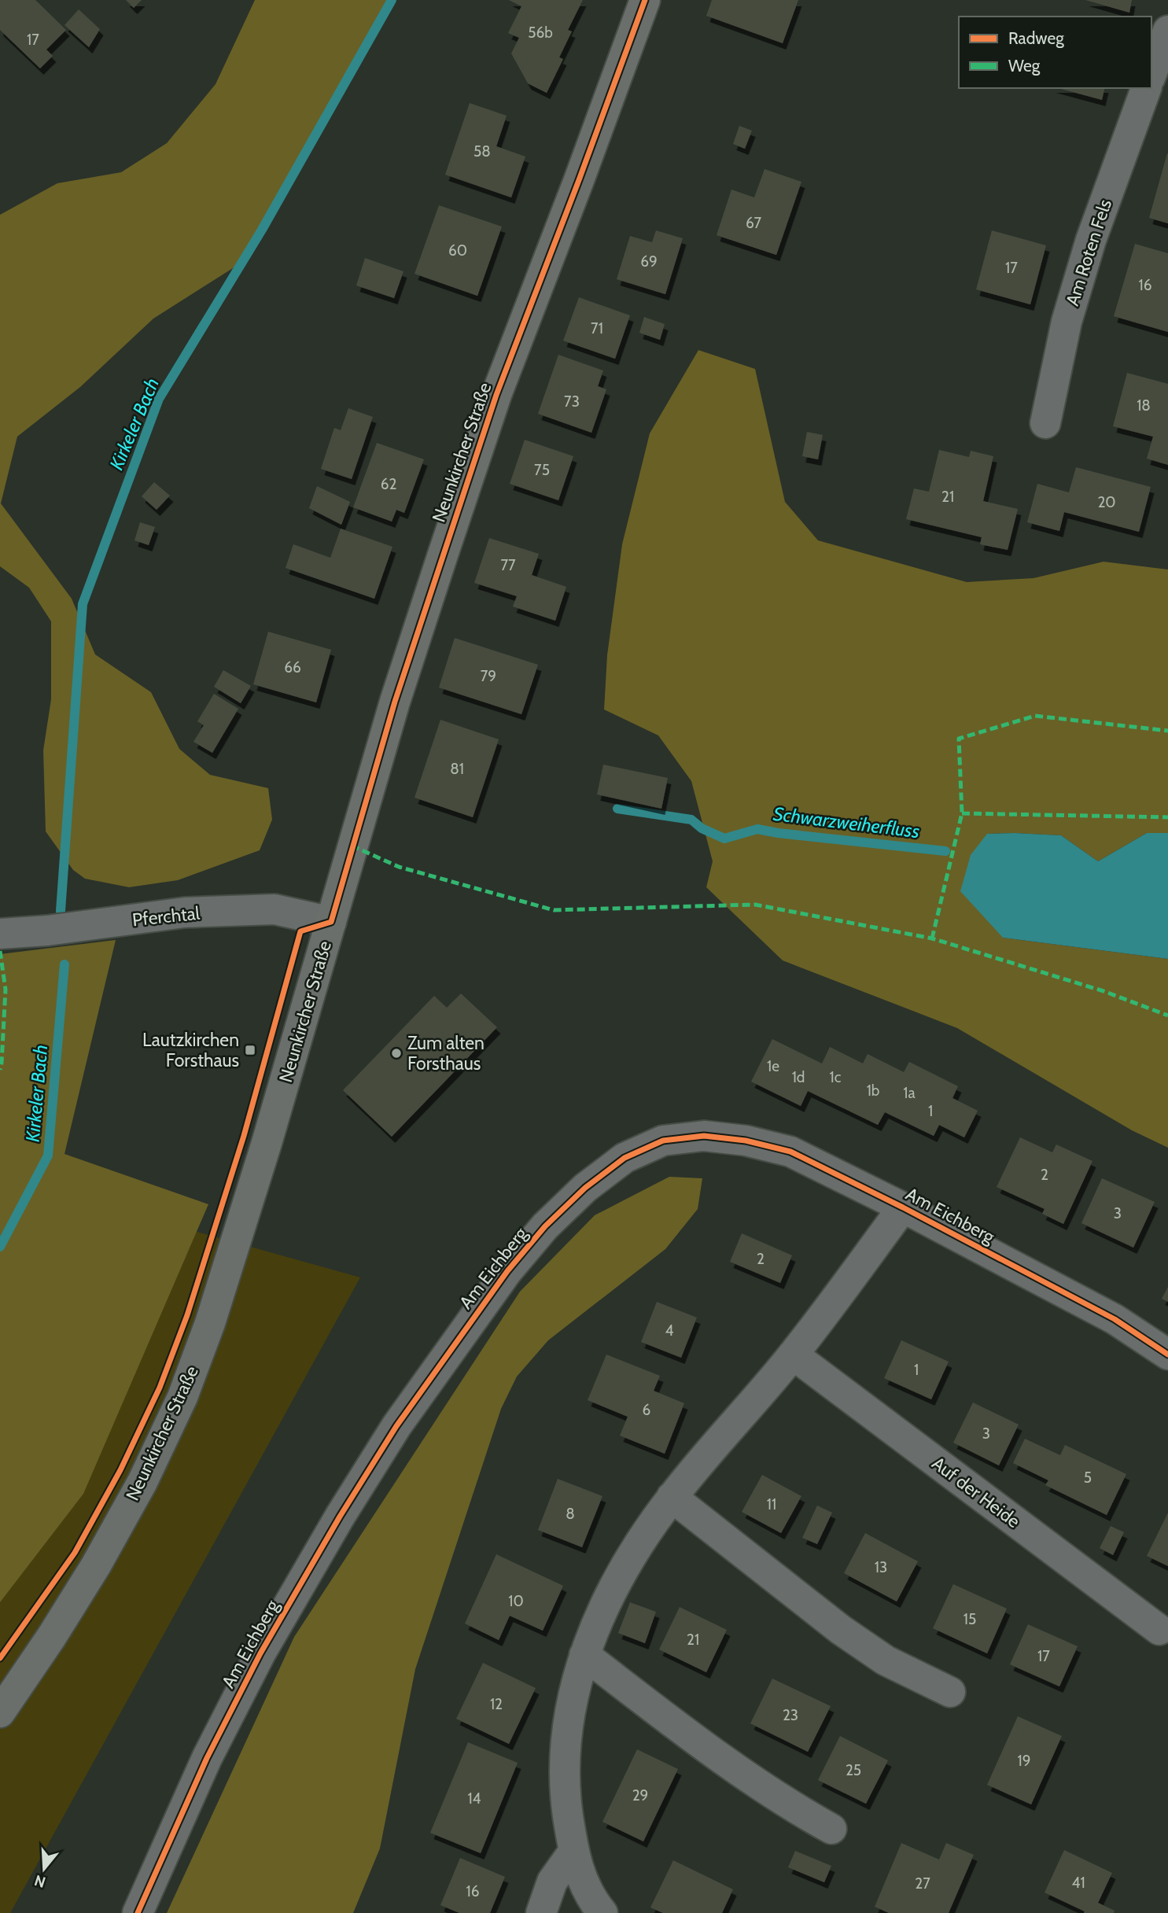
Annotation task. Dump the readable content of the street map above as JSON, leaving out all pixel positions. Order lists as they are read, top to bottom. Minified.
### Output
{"streets":{"main road":["Neunkircher Straße"],"street":["Am Roten Fels","Pferchtal","Am Eichberg","Auf der Heide"]},"crossings":[["Neunkircher Straße","Pferchtal"]],"water":["Kirkeler Bach","Schwarzweiherfluss"],"places":{"transit":["Lautzkirchen Forsthaus"],"other":["Zum alten Forsthaus"]},"house_numbers":["56b","17","58","67","60","69","17","16","71","73","18","75","62","21","20","77","66","79","81","1e","1d","1c","1b","1a","1","2","3","2","4","1","6","3","5","11","8","13","10","15","21","17","12","23","19","25","29","14","41","27","16"],"legend":["Radweg","Weg"],"north":"bottom"}
